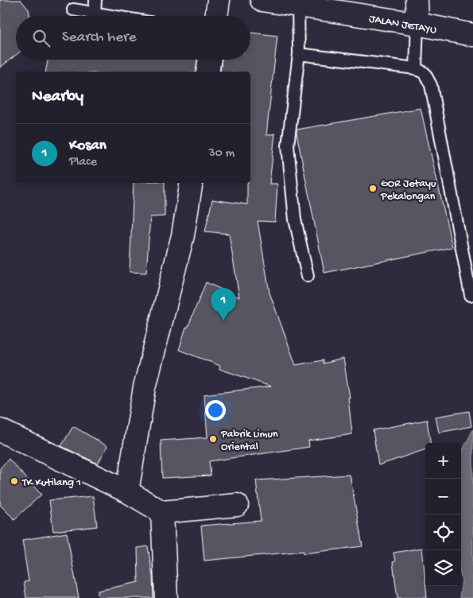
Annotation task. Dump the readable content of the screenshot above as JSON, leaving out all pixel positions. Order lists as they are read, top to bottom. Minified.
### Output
{"streets":{"street":["JALAN JETAYU"]},"places":["GOR Jetayu Pekalongan","Pabrik Limun Oriental","TK Kutilang 1"],"page":{"search":"Search here","heading":"Nearby","list":[{"mark":"1","name":"Kosan","note":"Place","value":"30 m"}],"pins":"1","map_buttons":["+","−"]}}
